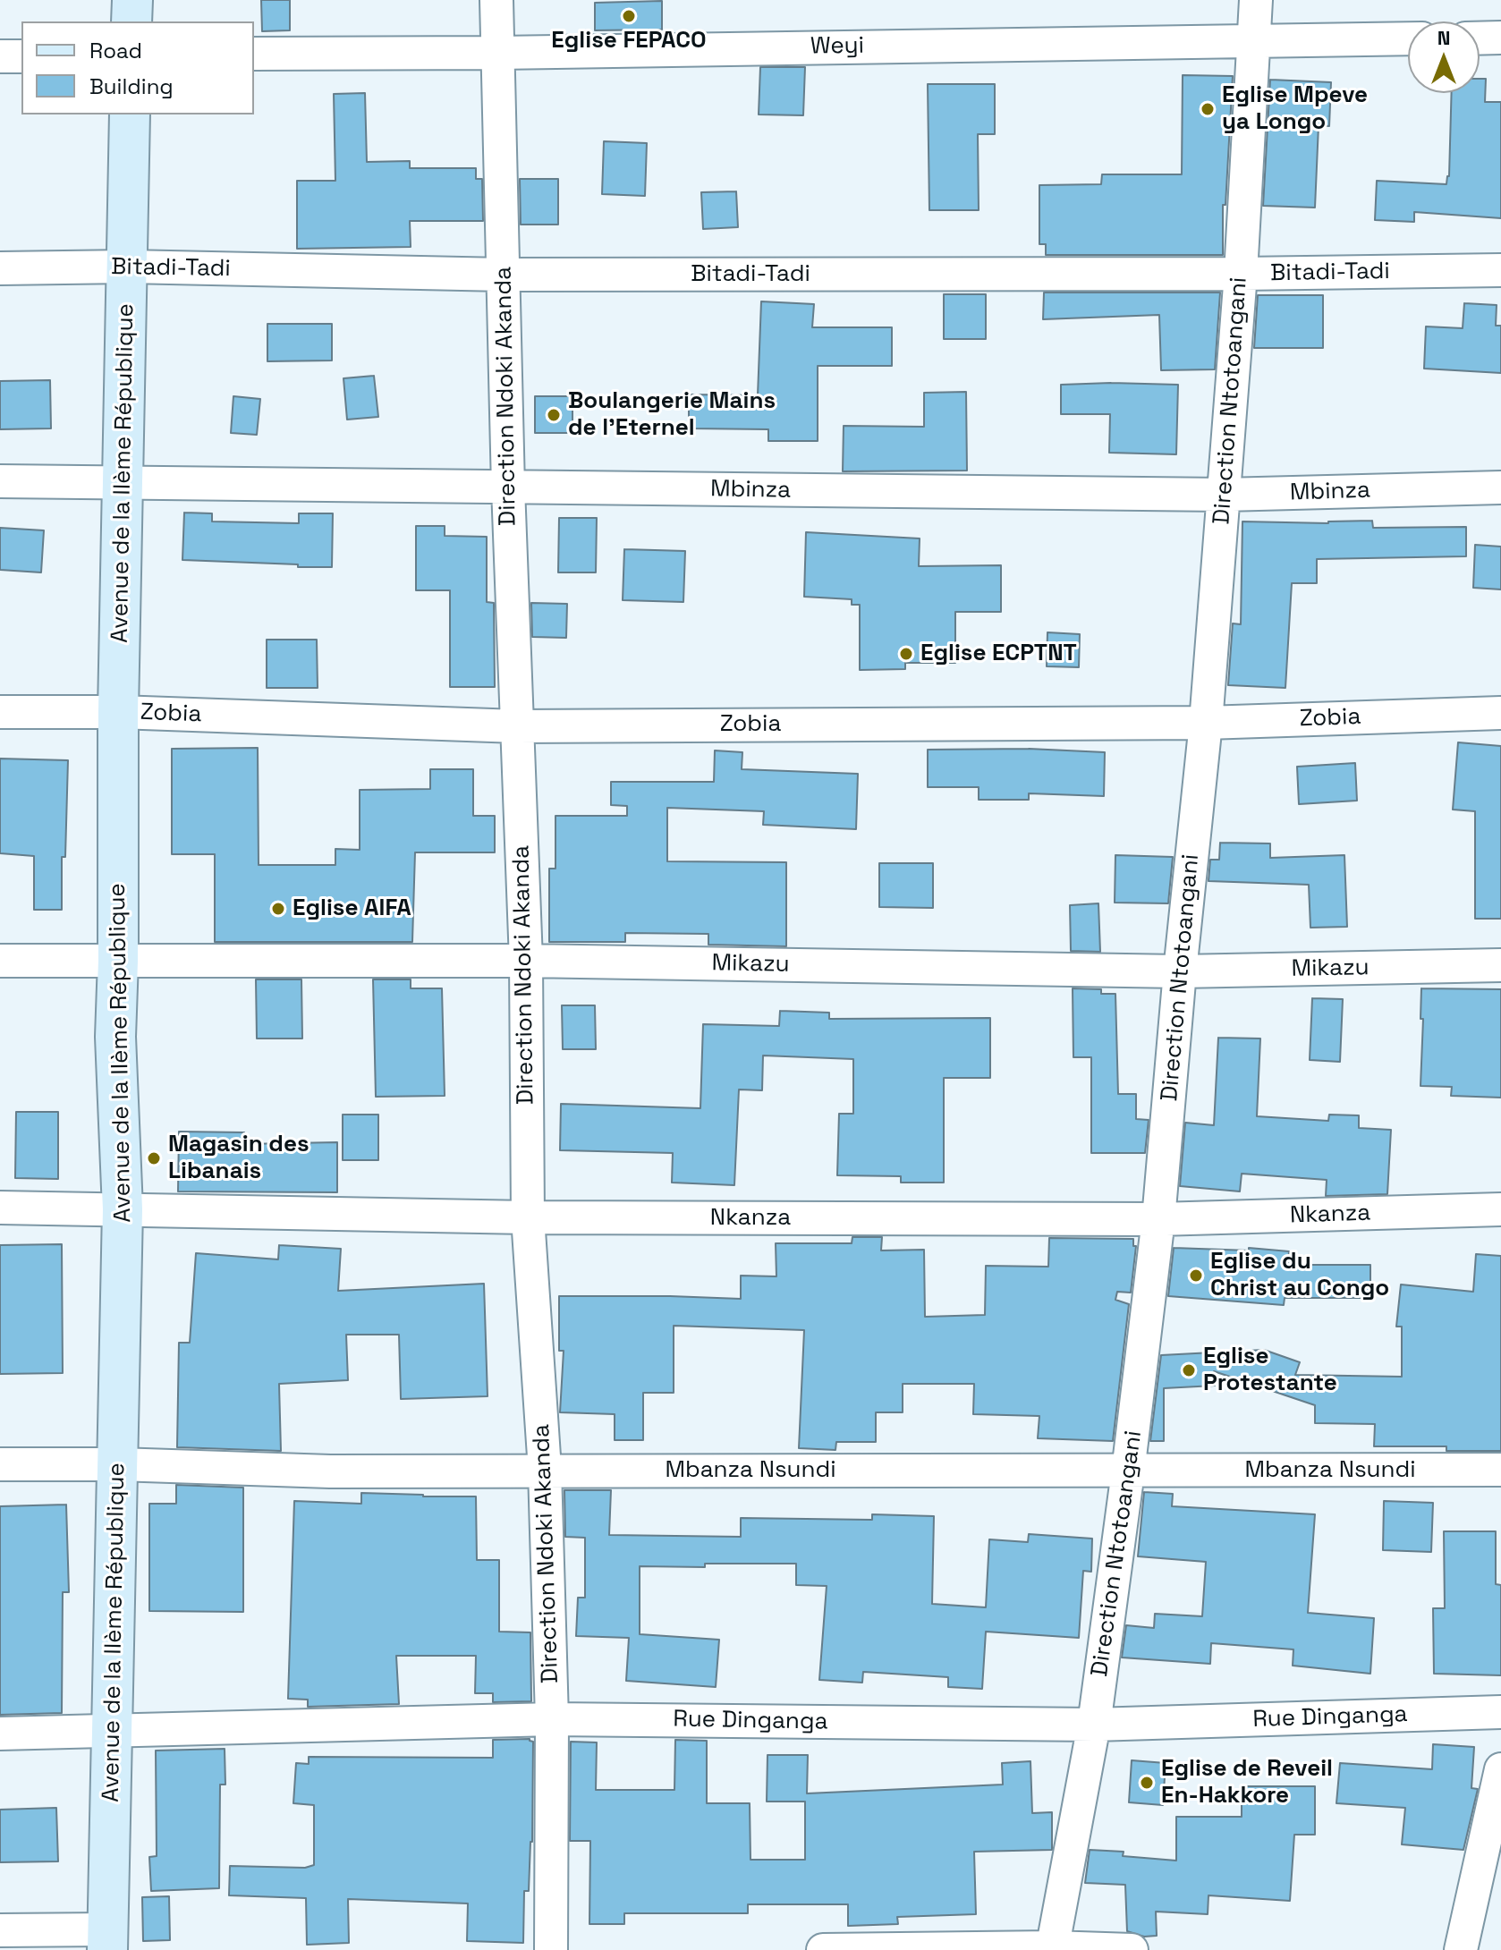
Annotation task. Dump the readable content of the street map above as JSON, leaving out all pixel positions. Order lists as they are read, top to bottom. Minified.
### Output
{"streets":{"street":["Weyi","Bitadi-Tadi","Direction Ndoki Akanda","Direction Ntotoangani","Avenue de la IIème République","Mbinza","Zobia","Mikazu","Nkanza","Mbanza Nsundi","Rue Dinganga"]},"crossings":[["Weyi","Direction Ndoki Akanda"],["Weyi","Direction Ntotoangani"],["Bitadi-Tadi","Direction Ndoki Akanda"],["Bitadi-Tadi","Direction Ntotoangani"],["Bitadi-Tadi","Avenue de la IIème République"],["Direction Ndoki Akanda","Mbinza"],["Direction Ndoki Akanda","Zobia"],["Direction Ndoki Akanda","Mikazu"],["Direction Ndoki Akanda","Nkanza"],["Direction Ndoki Akanda","Mbanza Nsundi"],["Direction Ndoki Akanda","Rue Dinganga"],["Direction Ntotoangani","Mbinza"],["Direction Ntotoangani","Zobia"],["Direction Ntotoangani","Mikazu"],["Direction Ntotoangani","Nkanza"],["Direction Ntotoangani","Mbanza Nsundi"],["Direction Ntotoangani","Rue Dinganga"],["Avenue de la IIème République","Mbinza"],["Avenue de la IIème République","Zobia"],["Avenue de la IIème République","Mikazu"],["Avenue de la IIème République","Nkanza"],["Avenue de la IIème République","Mbanza Nsundi"],["Avenue de la IIème République","Rue Dinganga"]],"places":["Eglise FEPACO","Eglise Mpeve ya Longo","Boulangerie Mains de l'Eternel","Eglise ECPTNT","Eglise AIFA","Magasin des Libanais","Eglise du Christ au Congo","Eglise Protestante","Eglise de Reveil En-Hakkore"],"legend":["Road","Building"],"north":"top"}
